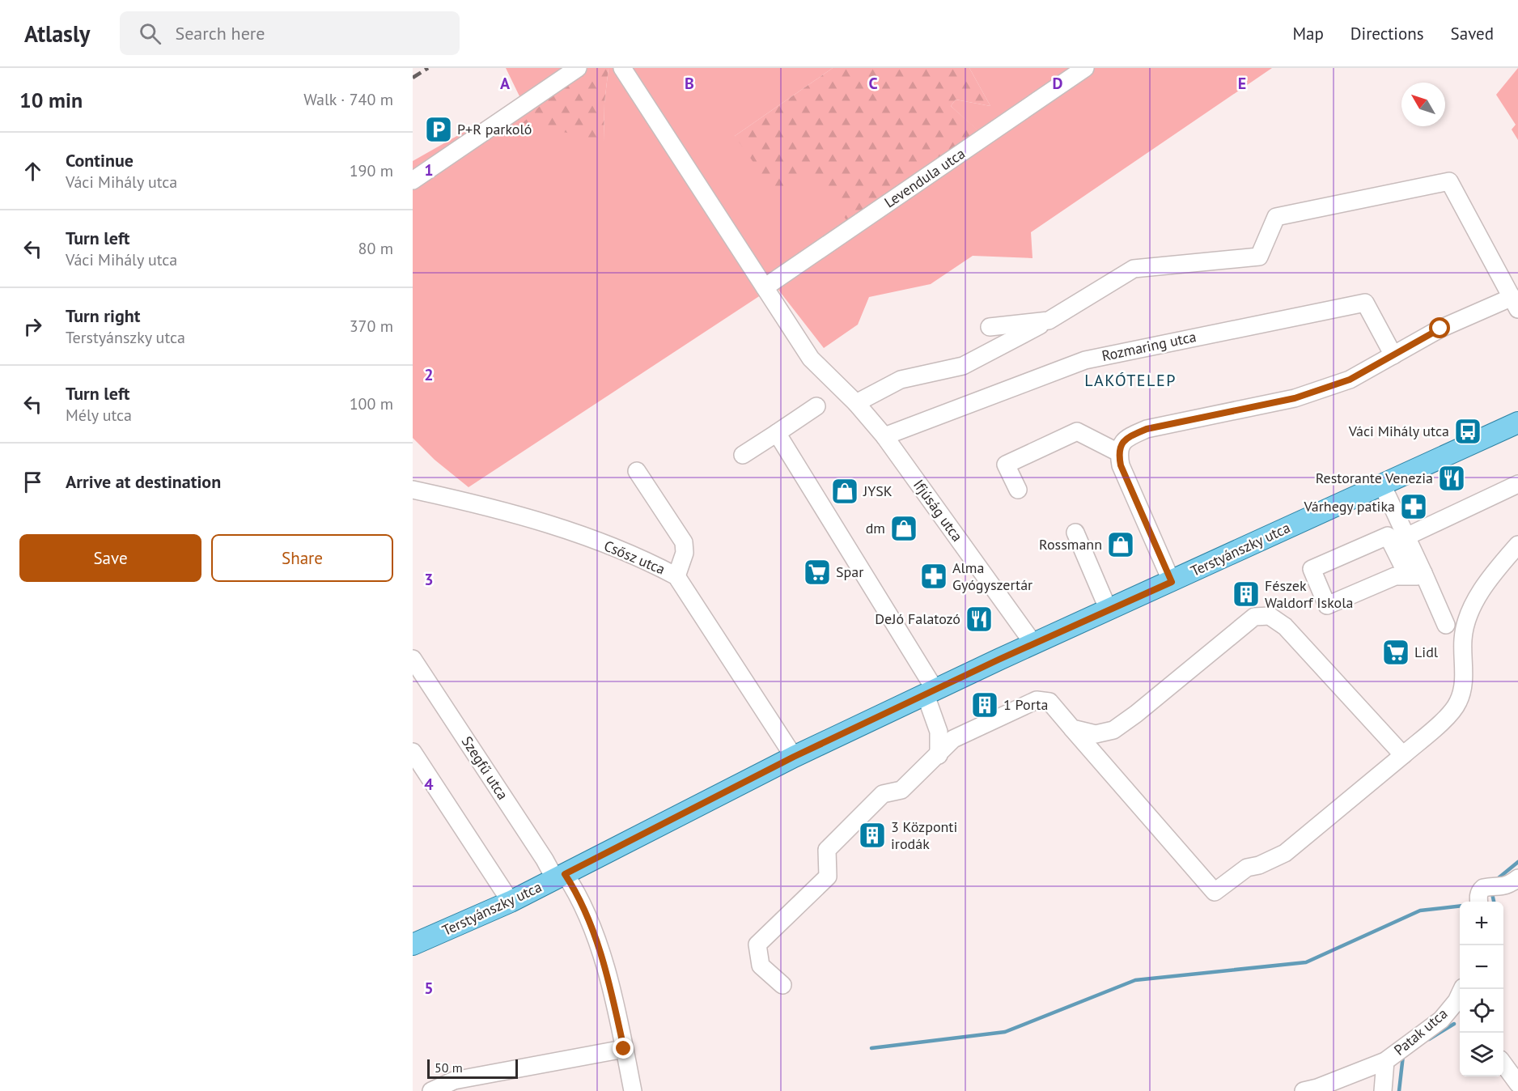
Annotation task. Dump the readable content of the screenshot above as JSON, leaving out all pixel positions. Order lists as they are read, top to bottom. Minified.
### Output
{"streets":{"main road":["Terstyánszky utca"],"street":["Levendula utca","Rozmaring utca","Ifjúság utca","Csősz utca","Szegfű utca","Patak utca"]},"crossings":[["Levendula utca","Ifjúság utca"],["Rozmaring utca","Ifjúság utca"],["Ifjúság utca","Terstyánszky utca"],["Terstyánszky utca","Csősz utca"],["Terstyánszky utca","Szegfű utca"]],"districts":["LAKÓTELEP"],"places":{"parking":["P+R parkoló"],"bus stop":["Váci Mihály utca"],"restaurant":["Restorante Venezia","DeJó Falatozó"],"shop":["JYSK","dm","Rossmann"],"pharmacy":["Várhegy patika","Alma Gyógyszertár"],"supermarket":["Spar","Lidl"],"building":["Fészek Waldorf Iskola","1 Porta","3 Központi irodák"]},"scale_bar":"50 m","north":"top left","page":{"header":"Atlasly","search":"Search here","nav":["Map","Directions","Saved"],"heading":["10 min","Walk · 740 m"],"list":[["Continue","Váci Mihály utca","190 m"],["Turn left","Váci Mihály utca","80 m"],["Turn right","Terstyánszky utca","370 m"],["Turn left","Mély utca","100 m"],"Arrive at destination"],"buttons":["Save","Share"],"map_buttons":["+","−"],"scale":"50 m"},"grid":{"columns":["A","B","C","D","E"],"rows":["1","2","3","4","5"]}}
